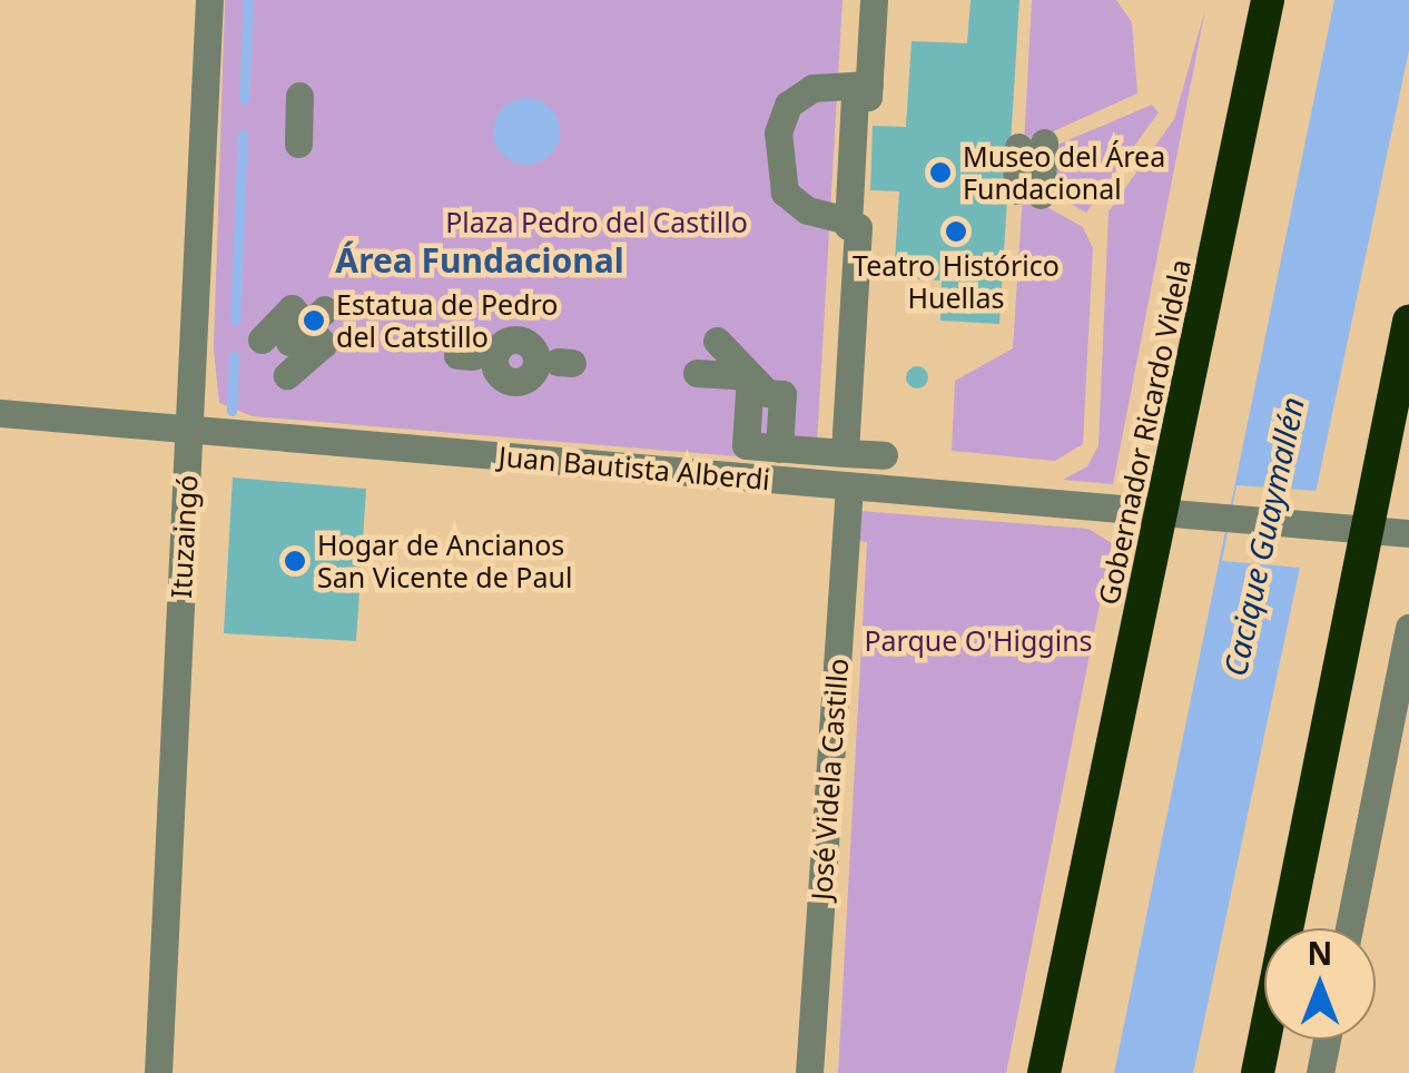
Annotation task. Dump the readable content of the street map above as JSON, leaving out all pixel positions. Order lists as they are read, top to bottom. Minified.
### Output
{"streets":{"highway":["Gobernador Ricardo Videla"],"street":["Juan Bautista Alberdi","Ituzaingó","José Videla Castillo"]},"crossings":[["Gobernador Ricardo Videla","Juan Bautista Alberdi"],["Juan Bautista Alberdi","Ituzaingó"],["Juan Bautista Alberdi","José Videla Castillo"]],"districts":["Área Fundacional"],"water":["Cacique Guaymallén"],"parks":["Plaza Pedro del Castillo","Parque O'Higgins"],"places":["Museo del Área Fundacional","Teatro Histórico Huellas","Estatua de Pedro del Catstillo","Hogar de Ancianos San Vicente de Paul"],"north":"top"}
